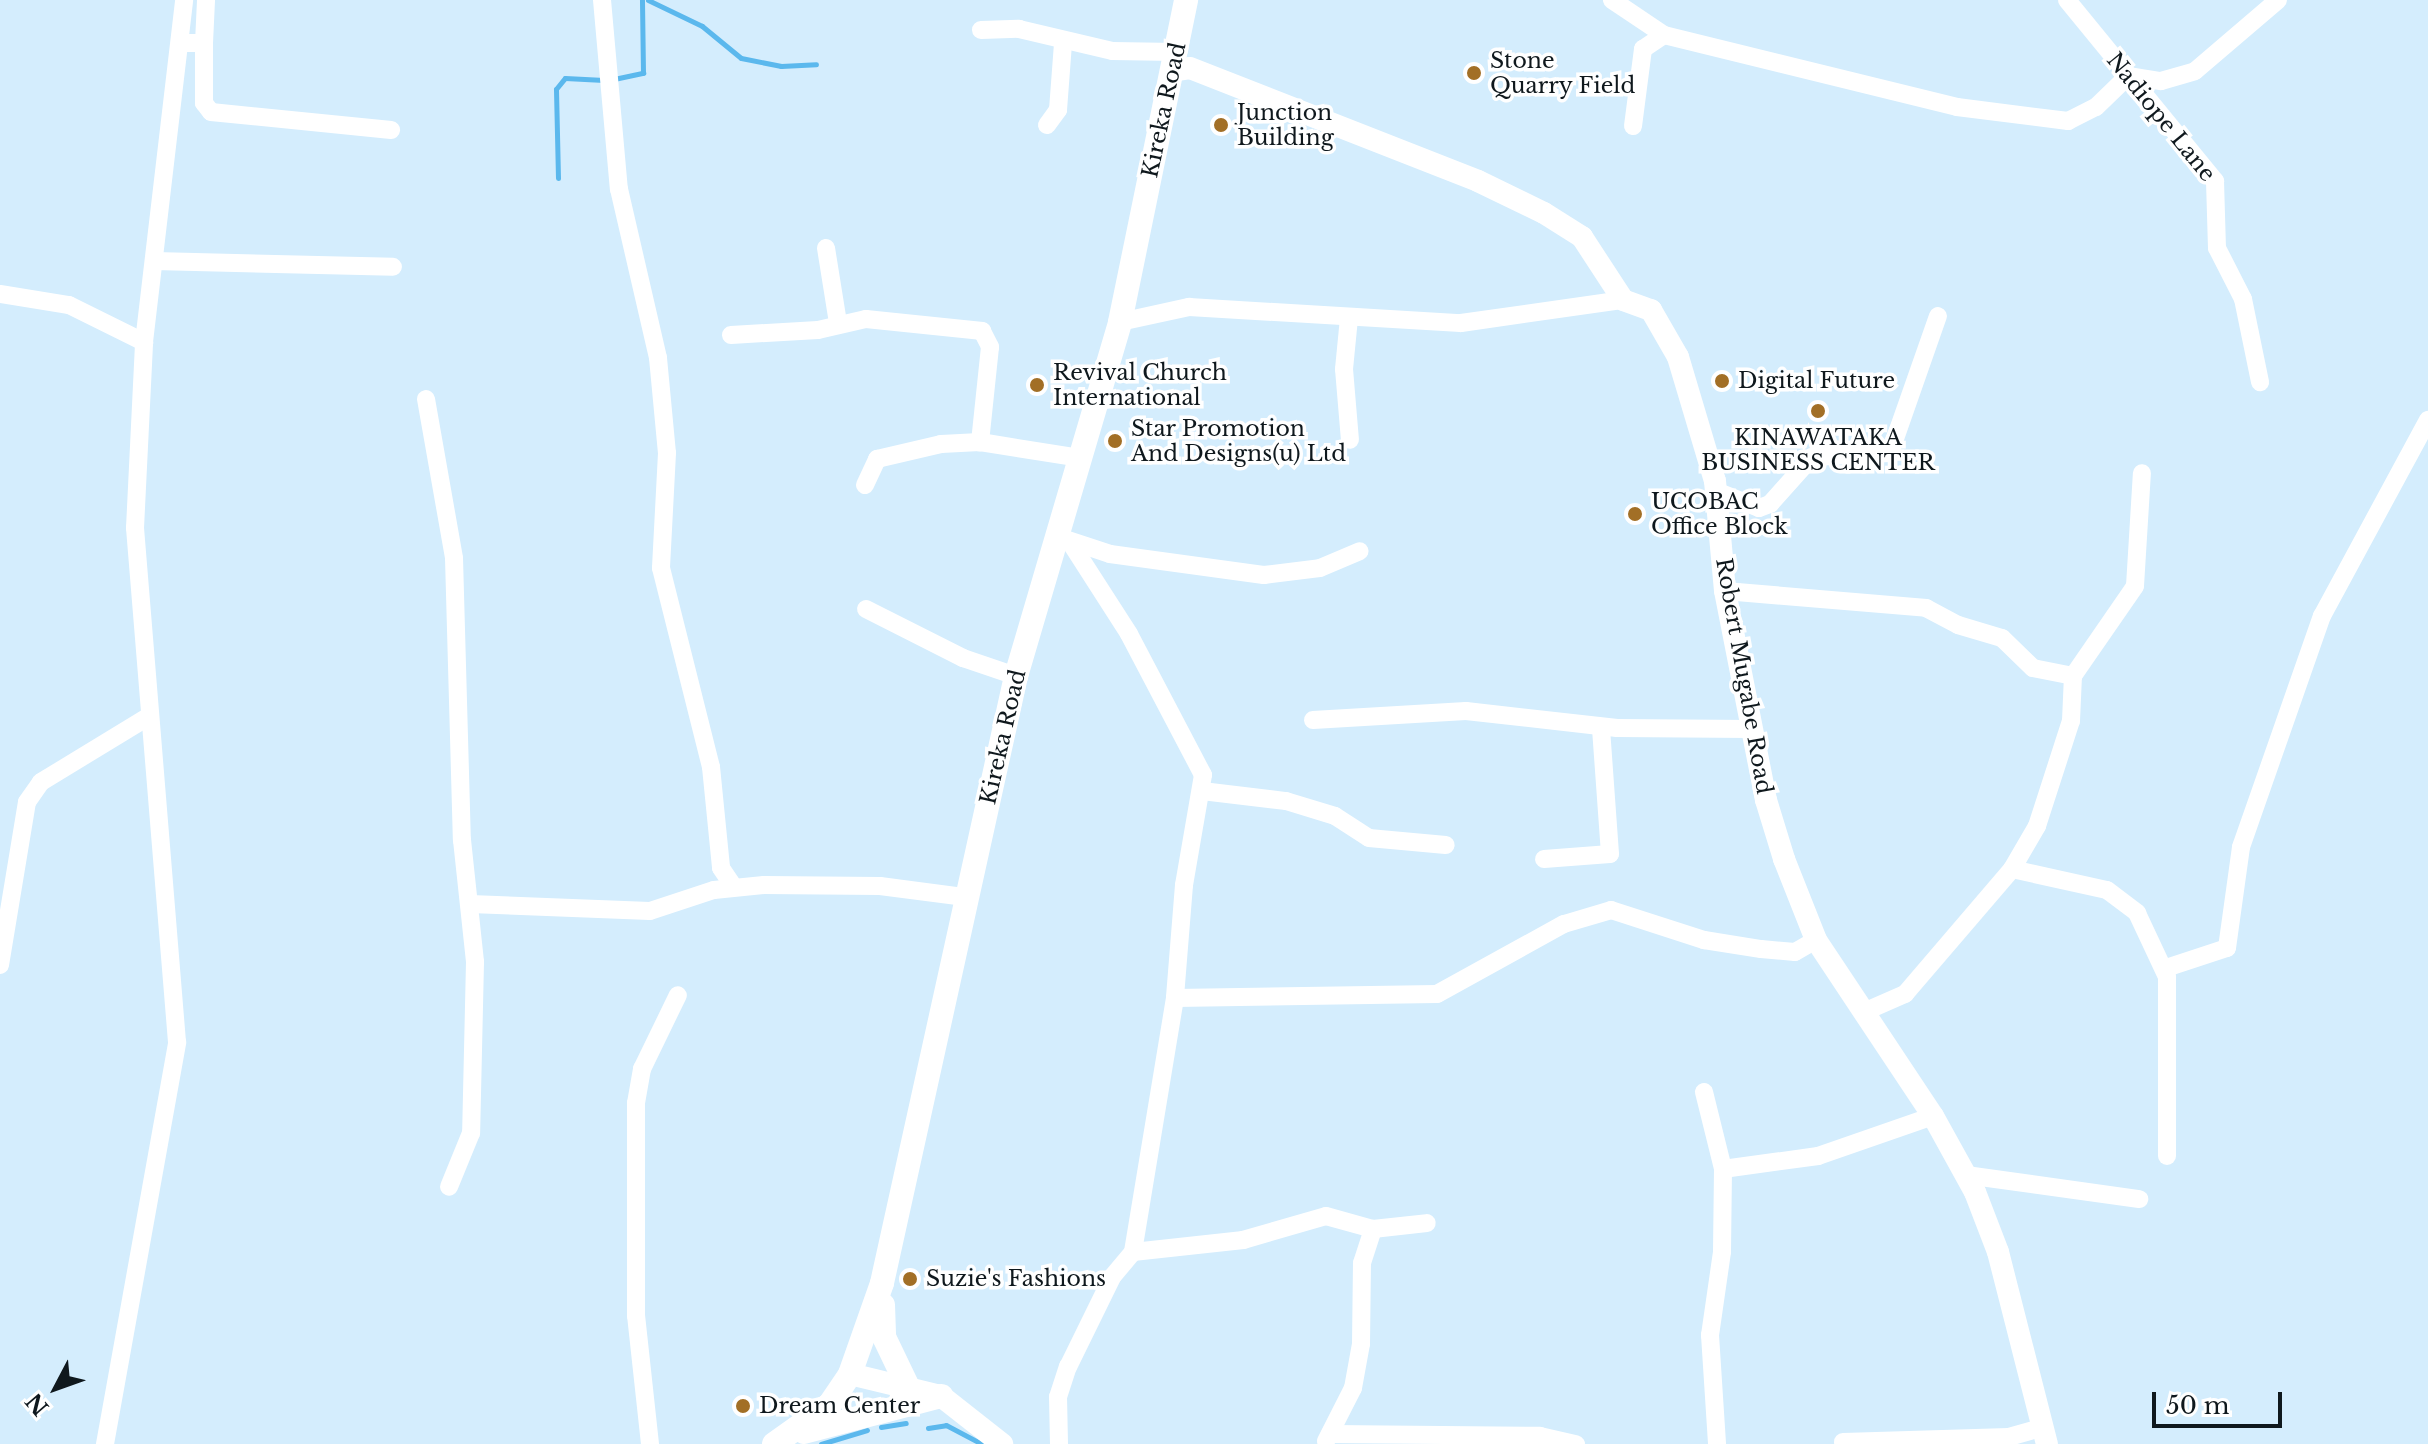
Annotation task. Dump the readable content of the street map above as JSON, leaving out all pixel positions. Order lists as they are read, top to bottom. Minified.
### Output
{"streets":{"main road":["Kireka Road"],"street":["Nadiope Lane","Robert Mugabe Road"]},"crossings":[["Kireka Road","Robert Mugabe Road"]],"places":["Stone Quarry Field","Junction Building","Digital Future","Revival Church International","KINAWATAKA BUSINESS CENTER","Star Promotion And Designs(u) Ltd","UCOBAC Office Block","Suzie's Fashions","Dream Center"],"scale_bar":"50 m","north":"bottom left"}
